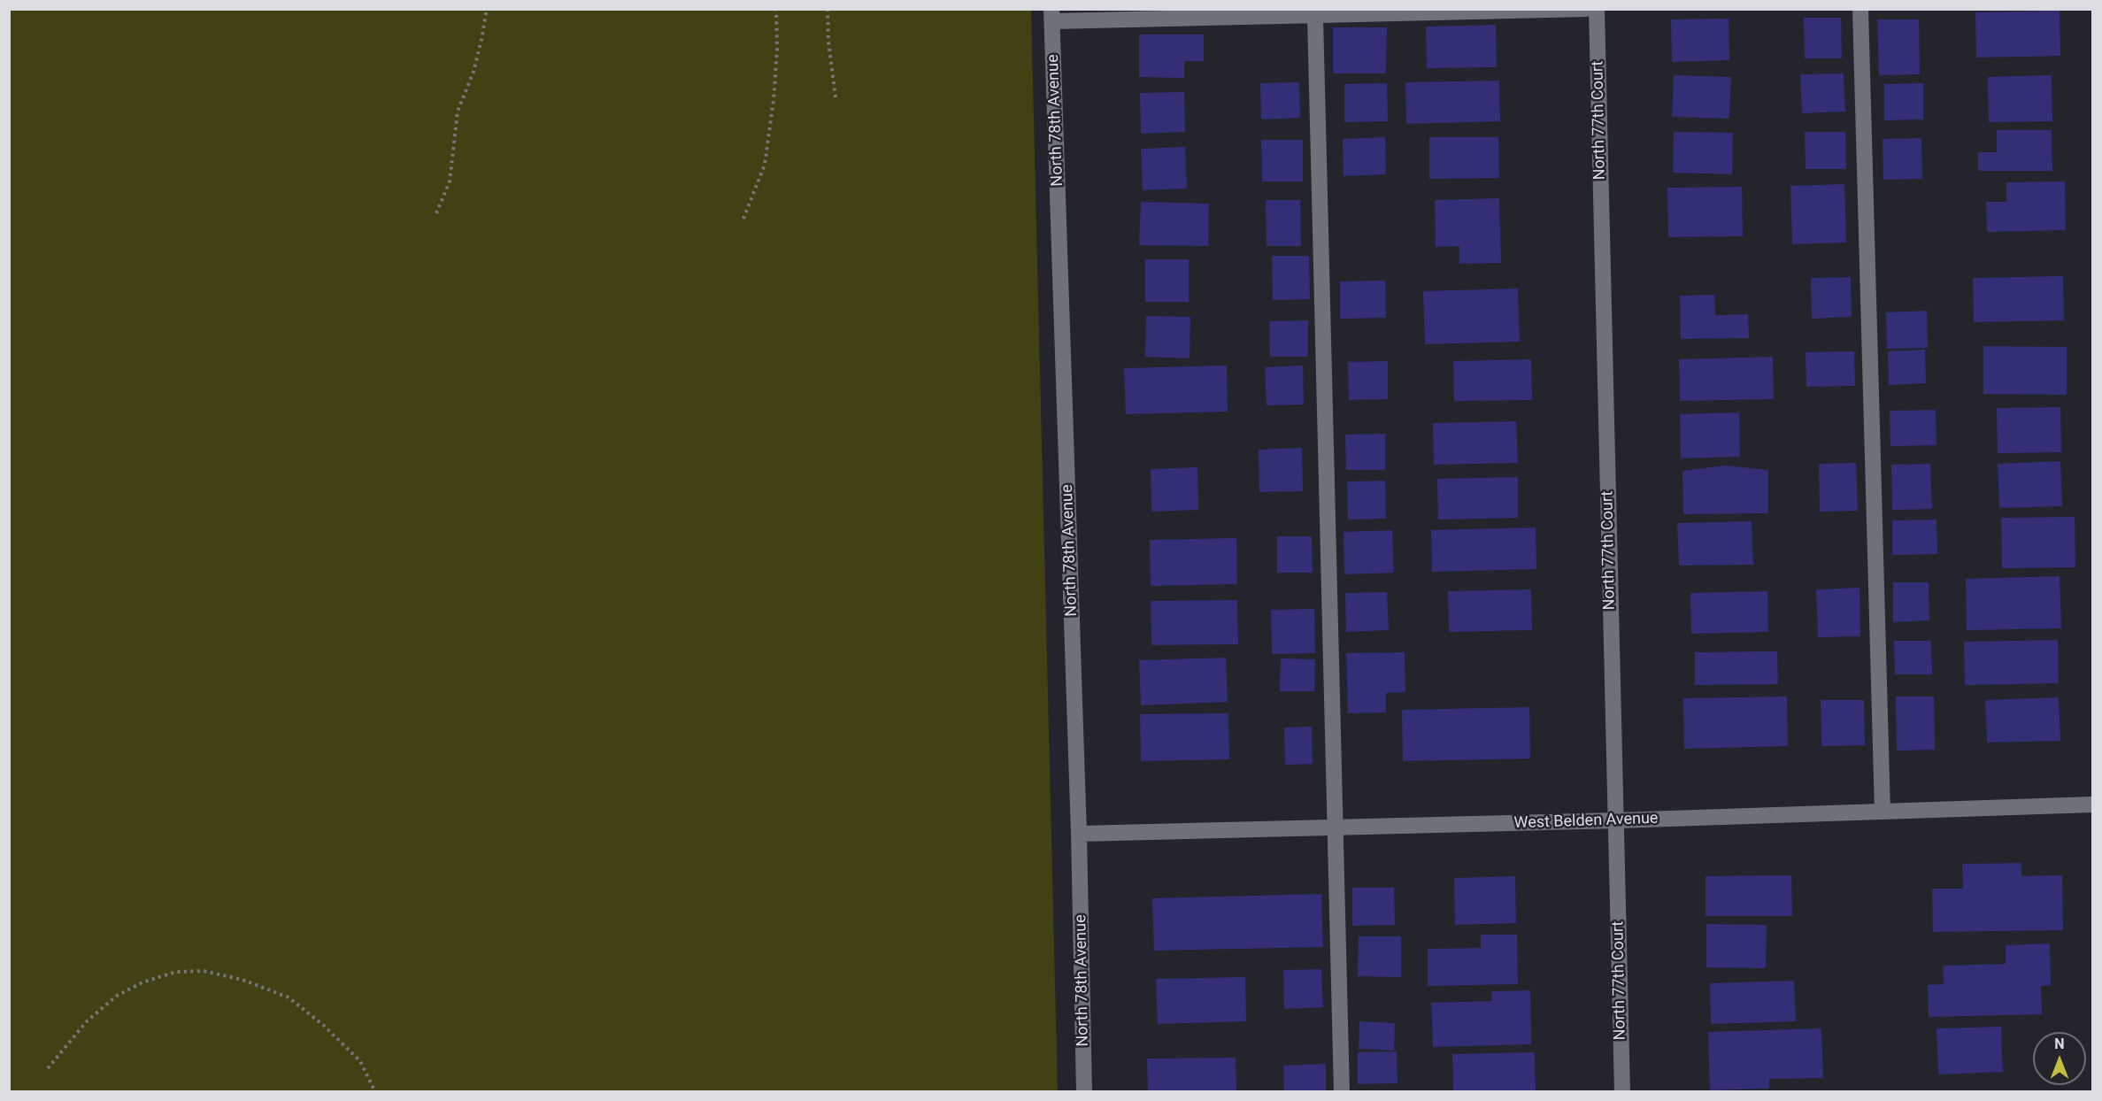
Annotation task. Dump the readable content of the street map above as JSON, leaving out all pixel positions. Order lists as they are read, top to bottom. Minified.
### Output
{"streets":{"street":["North 78th Avenue","North 77th Court","West Belden Avenue"]},"crossings":[["North 78th Avenue","West Belden Avenue"],["North 77th Court","West Belden Avenue"]],"north":"top"}
